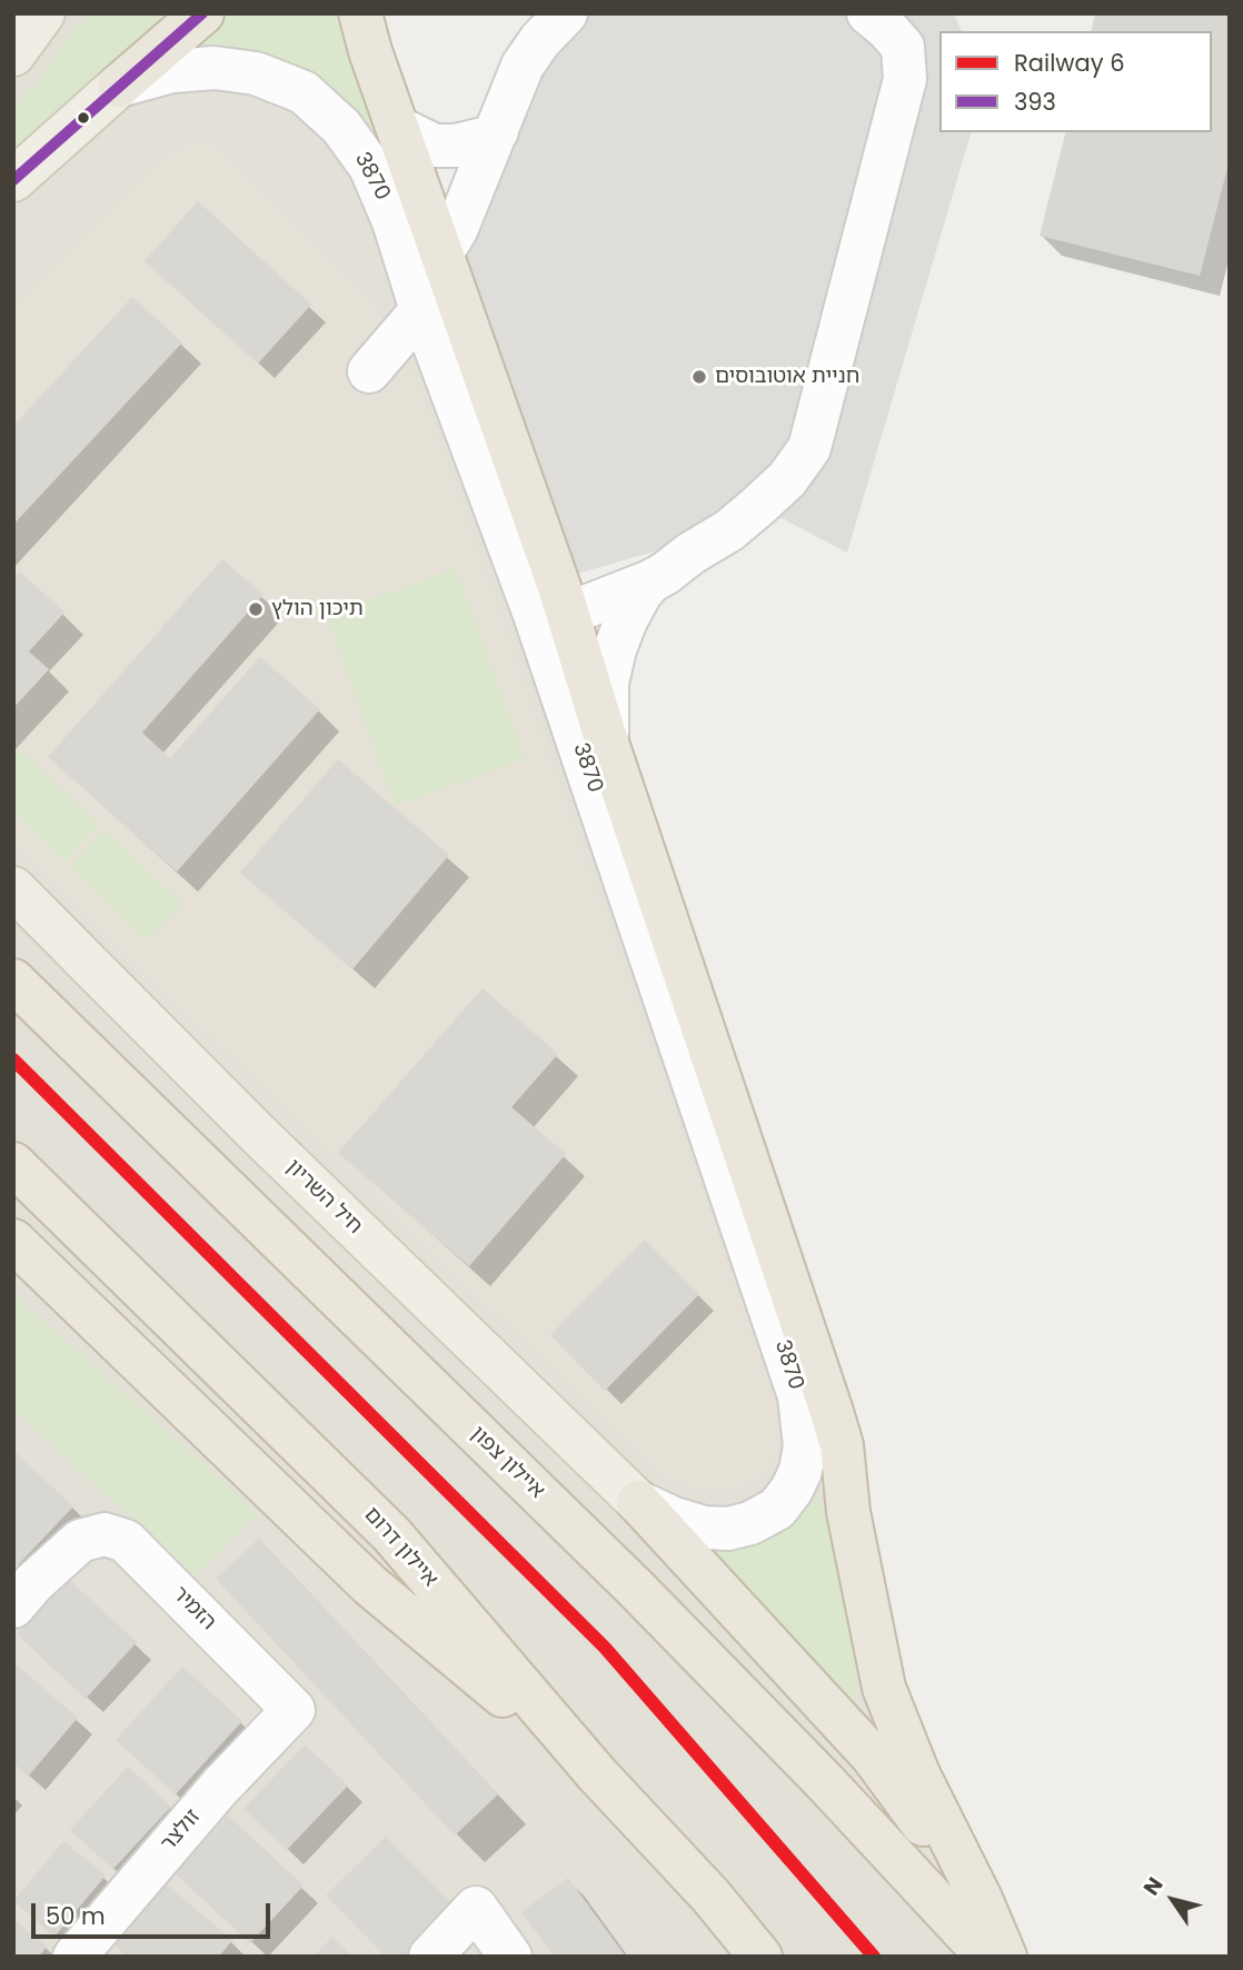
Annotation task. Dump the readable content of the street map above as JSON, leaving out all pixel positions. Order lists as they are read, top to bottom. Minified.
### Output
{"streets":{"highway":["איילון צפון","איילון דרום"],"main road":["חיל השריון"],"street":["3870","הזמיר","זולצר"]},"crossings":[["3870","חיל השריון"],["הזמיר","זולצר"]],"places":["חניית אוטובוסים","תיכון הולץ"],"lines":["transit line 393","rail line 6"],"legend":["Railway 6","393"],"scale_bar":"50 m","north":"top left"}
